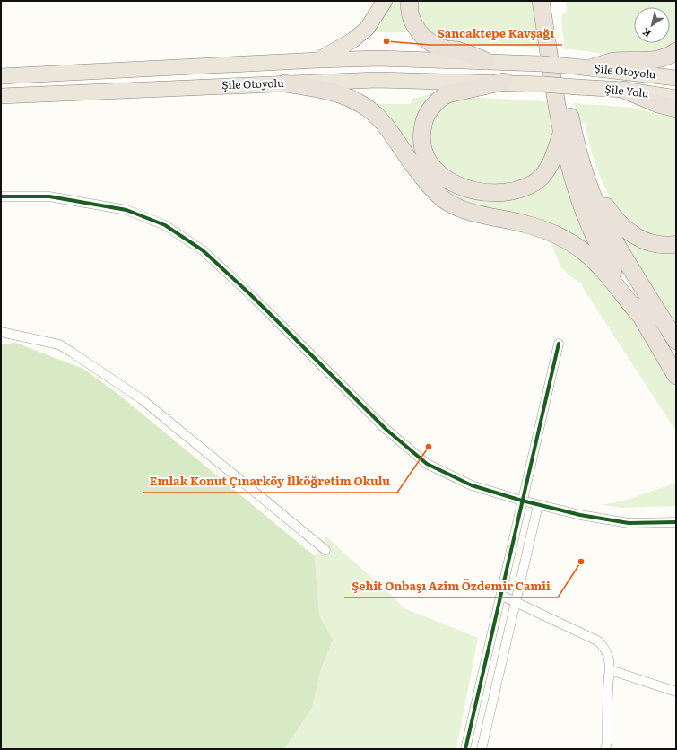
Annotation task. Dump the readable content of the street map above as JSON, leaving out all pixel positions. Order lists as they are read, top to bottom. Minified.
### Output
{"streets":{"highway":["Şile Otoyolu","Şile Yolu"]},"crossings":[["Şile Otoyolu","Şile Yolu"]],"places":["Sancaktepe Kavşağı","Emlak Konut Çınarköy İlköğretim Okulu","Şehit Onbaşı Azim Özdemir Camii"],"north":"bottom left"}
